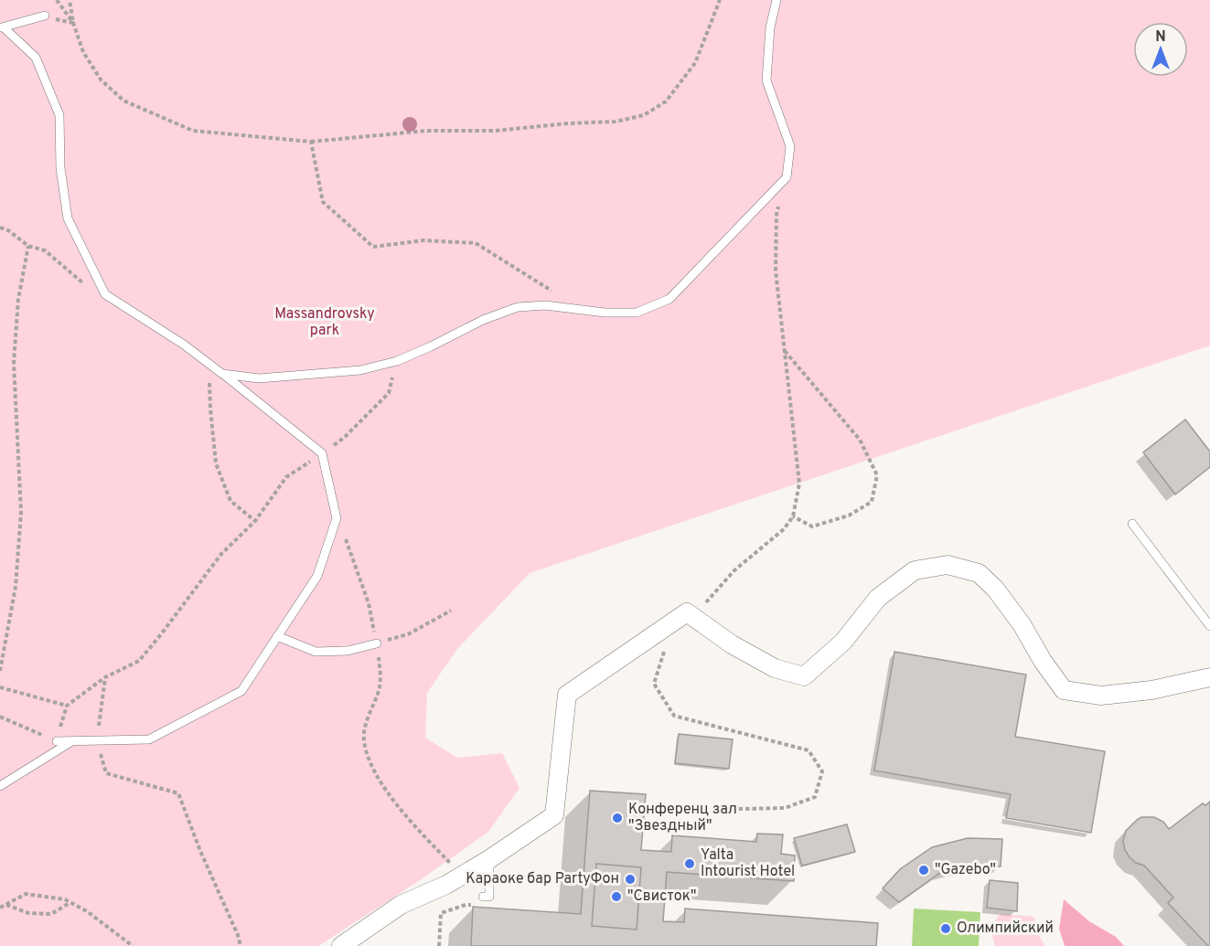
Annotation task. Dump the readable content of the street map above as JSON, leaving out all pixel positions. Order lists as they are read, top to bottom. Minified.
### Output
{"parks":["Massandrovsky park"],"places":["Конференц зал \"Звездный\"","Yalta Intourist Hotel","\"Gazebo\"","Караоке бар PartyФон","\"Свисток\"","Олимпийский"],"north":"top"}
